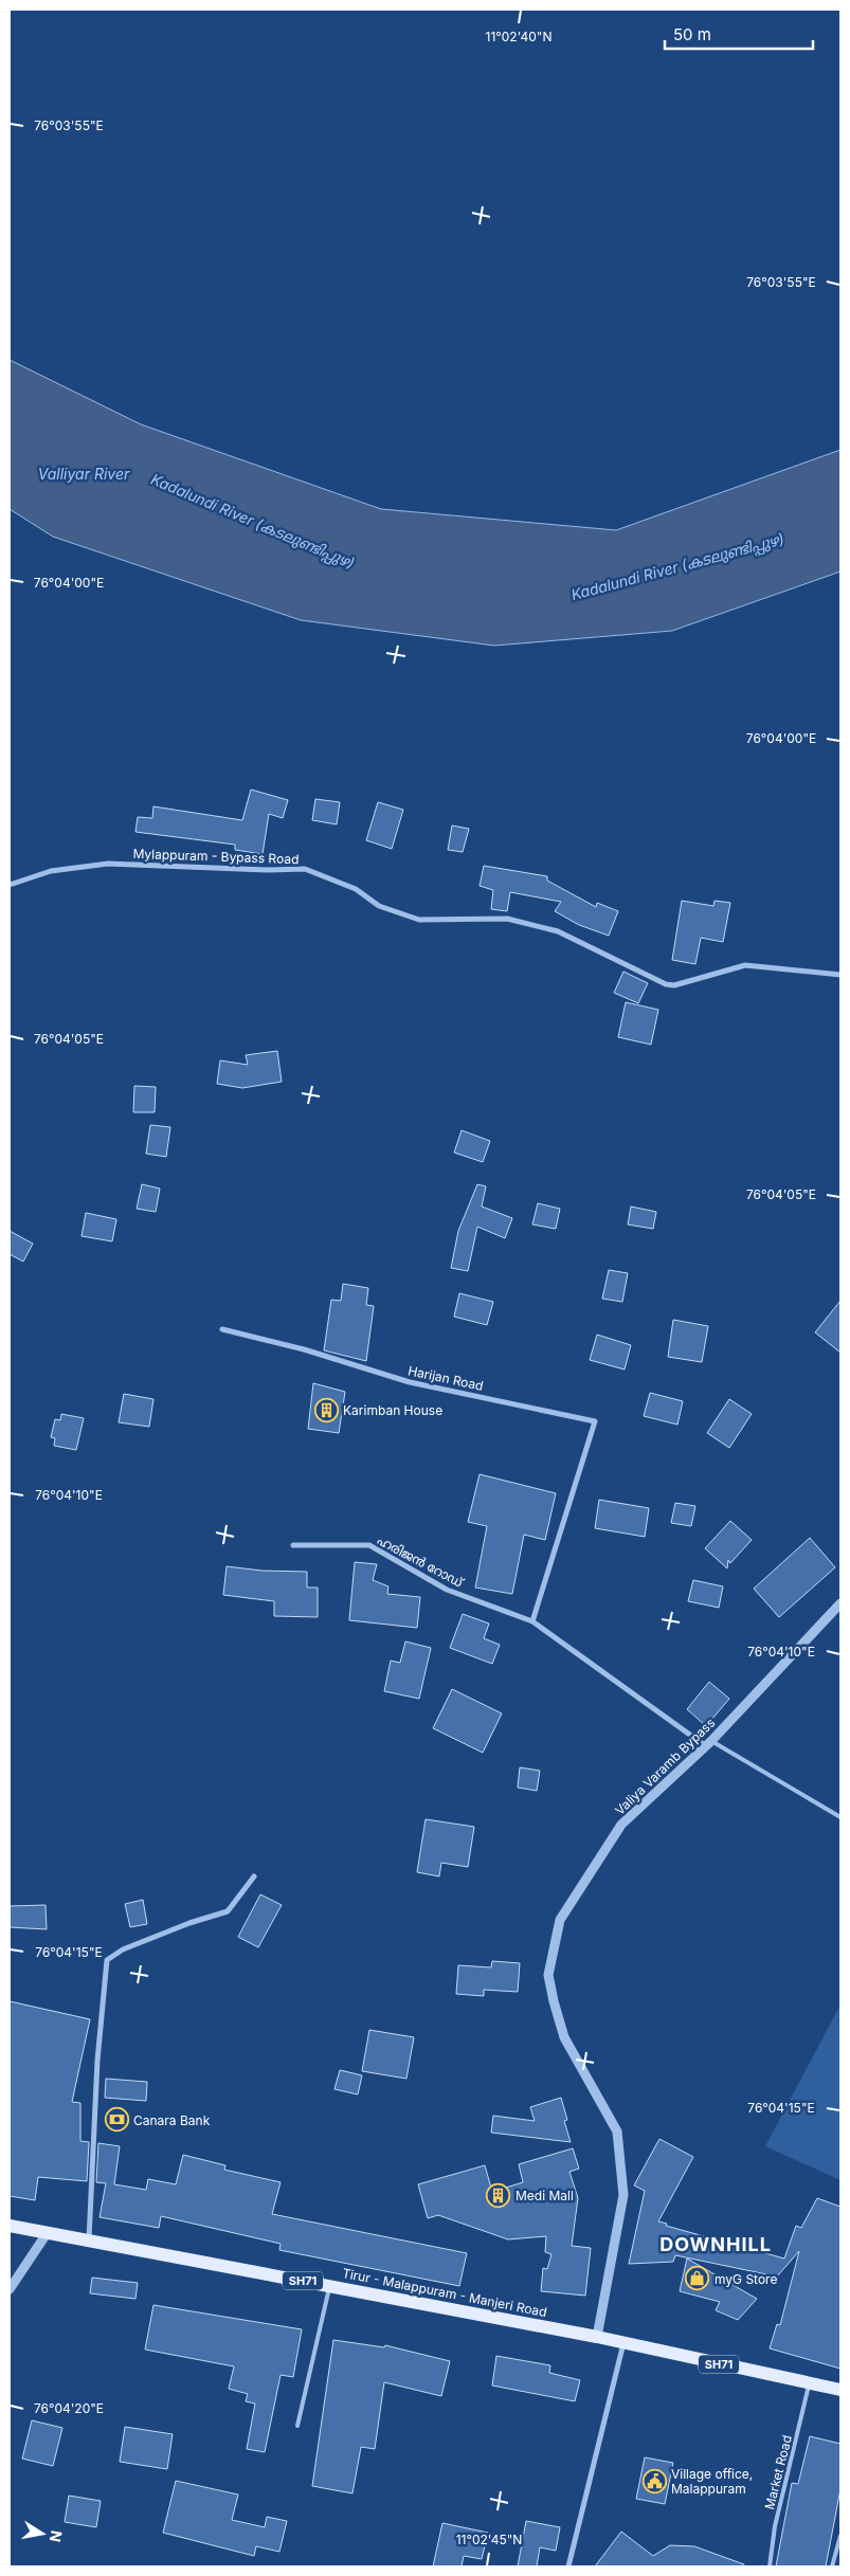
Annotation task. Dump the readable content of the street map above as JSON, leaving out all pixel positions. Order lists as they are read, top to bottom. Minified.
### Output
{"streets":{"main road":["SH71","Tirur - Malappuram - Manjeri Road"],"street":["Mylappuram - Bypass Road","Harijan Road","ഹരിജൻ റോഡ്","Valiya Varamb Bypass"],"lane":["Market Road"]},"crossings":[["Harijan Road","ഹരിജൻ റോഡ്"],["ഹരിജൻ റോഡ്","Valiya Varamb Bypass"],["Valiya Varamb Bypass","Tirur - Malappuram - Manjeri Road"],["Tirur - Malappuram - Manjeri Road","Market Road"]],"districts":["DOWNHILL"],"water":["Valliyar River","Kadalundi River (കടലുണ്ടിപ്പുഴ)"],"places":{"building":["Karimban House","Medi Mall"],"bank":["Canara Bank"],"shop":["myG Store"],"public building":["Village office, Malappuram"]},"scale_bar":"50 m","north":"right","coordinates":["11°02'40\"N","76°03'55\"E","76°04'00\"E","76°04'05\"E","76°04'10\"E","76°04'15\"E","76°04'20\"E","11°02'45\"N"]}
